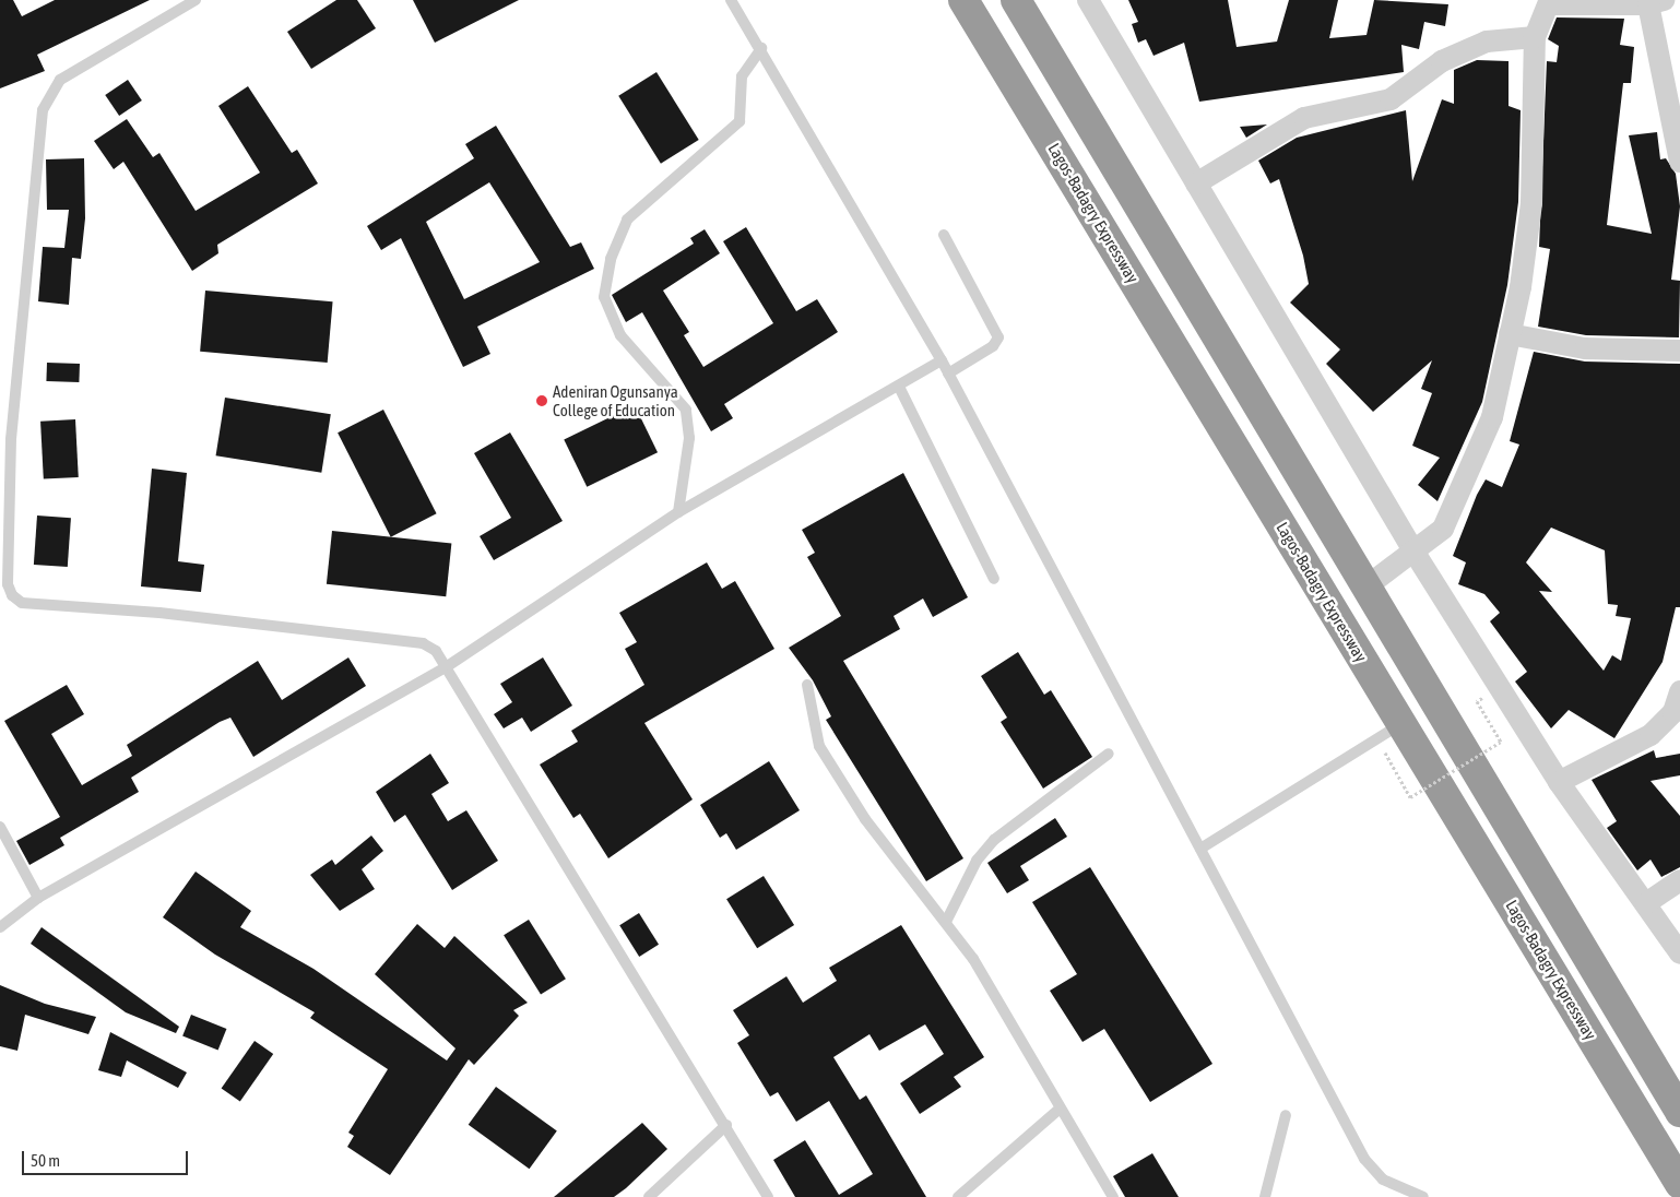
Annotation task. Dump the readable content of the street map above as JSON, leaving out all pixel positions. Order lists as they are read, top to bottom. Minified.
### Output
{"streets":{"highway":["Lagos-Badagry Expressway"]},"places":["Adeniran Ogunsanya College of Education"],"scale_bar":"50 m"}
